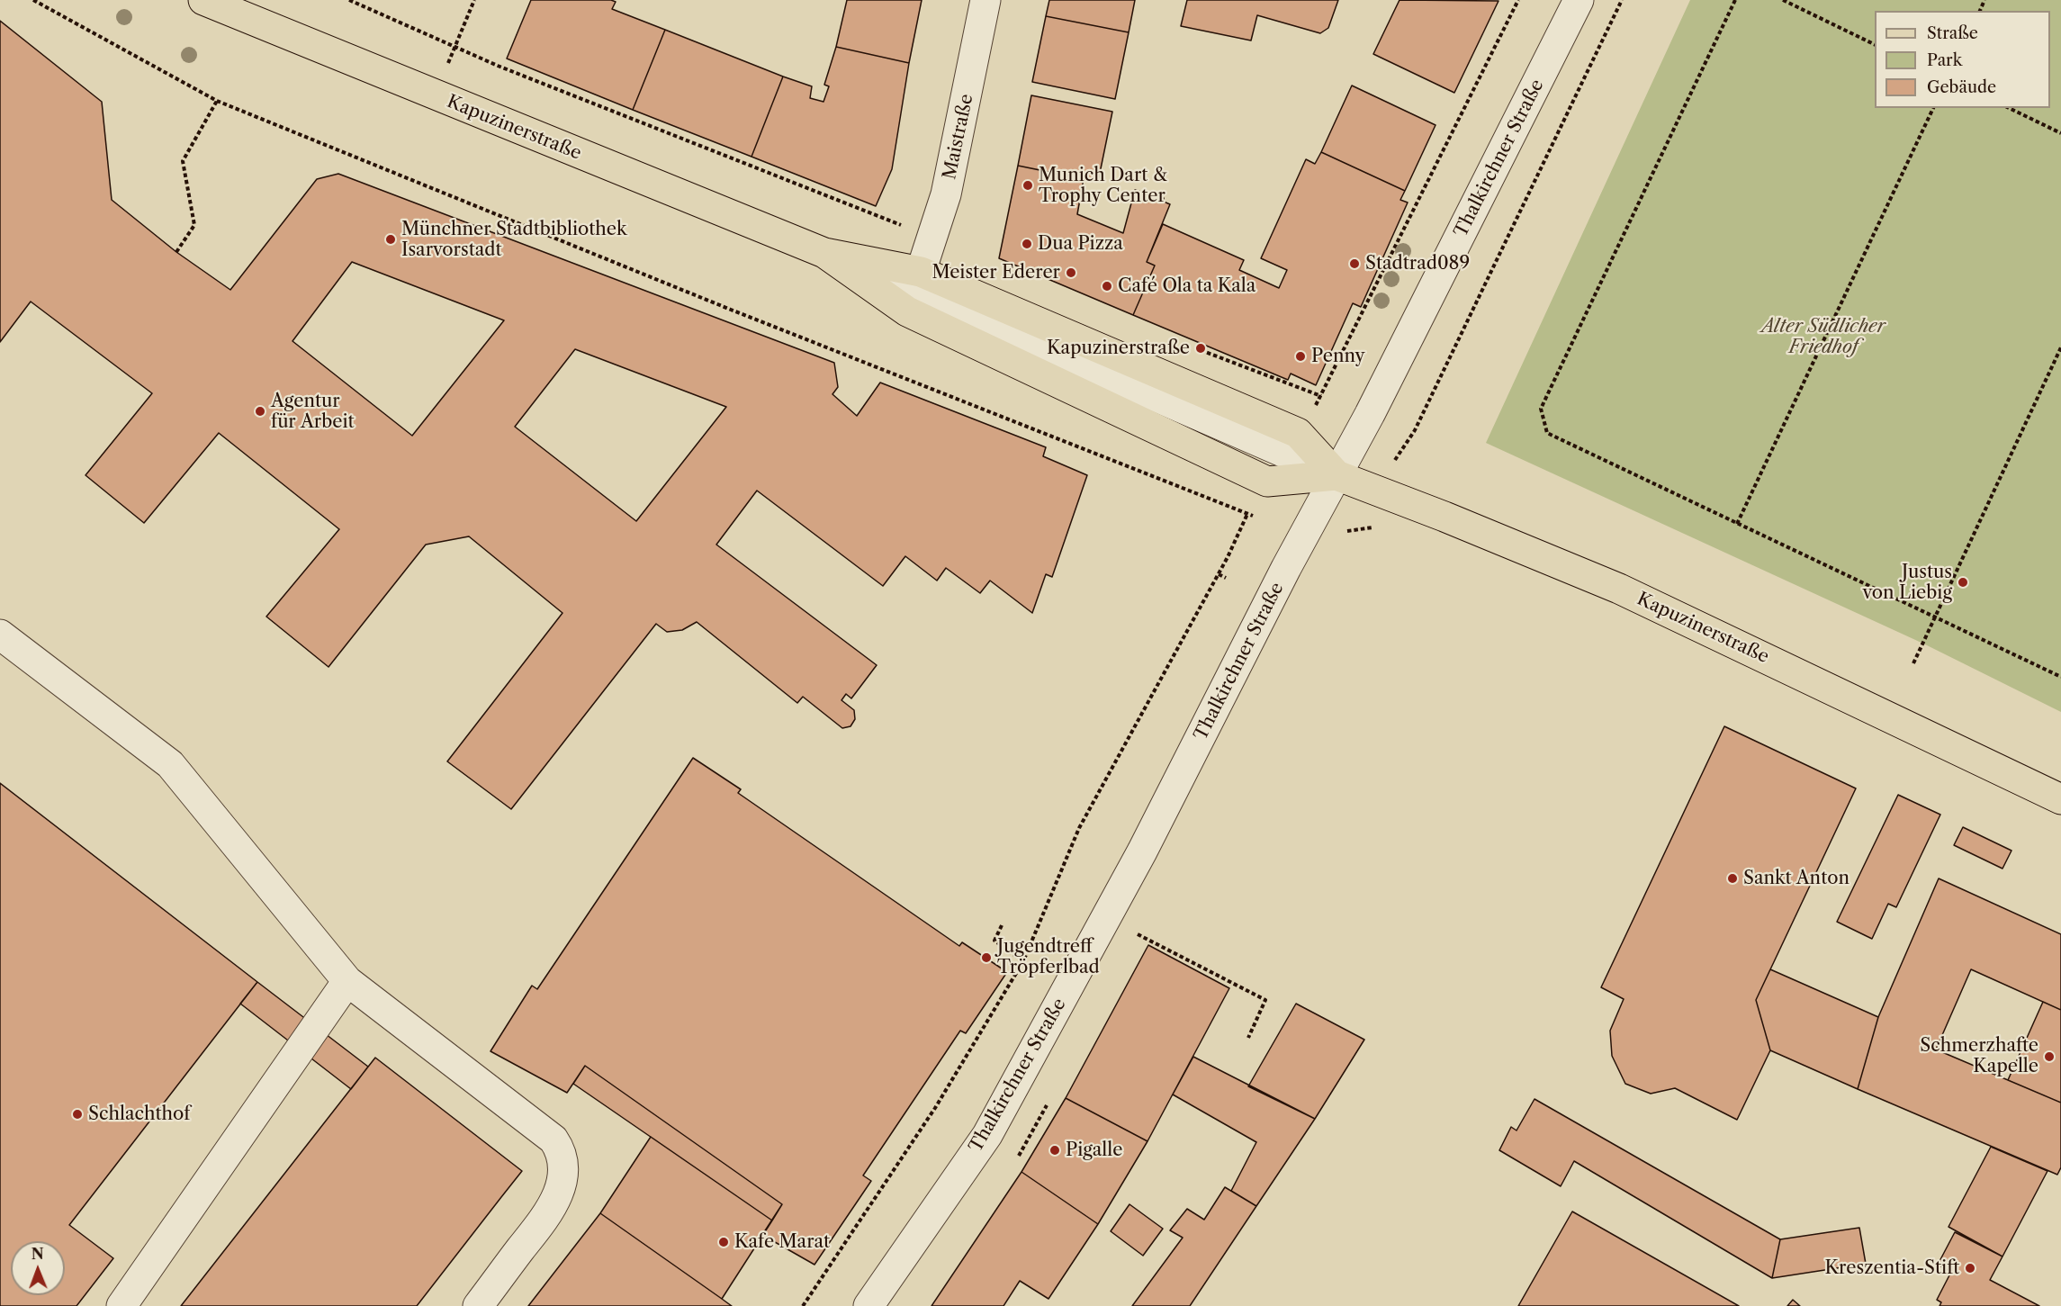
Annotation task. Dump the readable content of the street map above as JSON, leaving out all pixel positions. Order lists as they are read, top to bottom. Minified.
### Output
{"streets":{"main road":["Kapuzinerstraße"],"street":["Maistraße","Thalkirchner Straße"]},"crossings":[["Kapuzinerstraße","Maistraße"],["Kapuzinerstraße","Thalkirchner Straße"]],"parks":["Alter Südlicher Friedhof"],"places":["Munich Dart & Trophy Center","Münchner Stadtbibliothek Isarvorstadt","Dua Pizza","Stadtrad089","Meister Ederer","Café Ola ta Kala","Kapuzinerstraße","Penny","Agentur für Arbeit","Justus von Liebig","Sankt Anton","Jugendtreff Tröpferlbad","Schmerzhafte Kapelle","Schlachthof","Pigalle","Kafe Marat","Kreszentia-Stift"],"legend":["Straße","Park","Gebäude"],"north":"top"}
